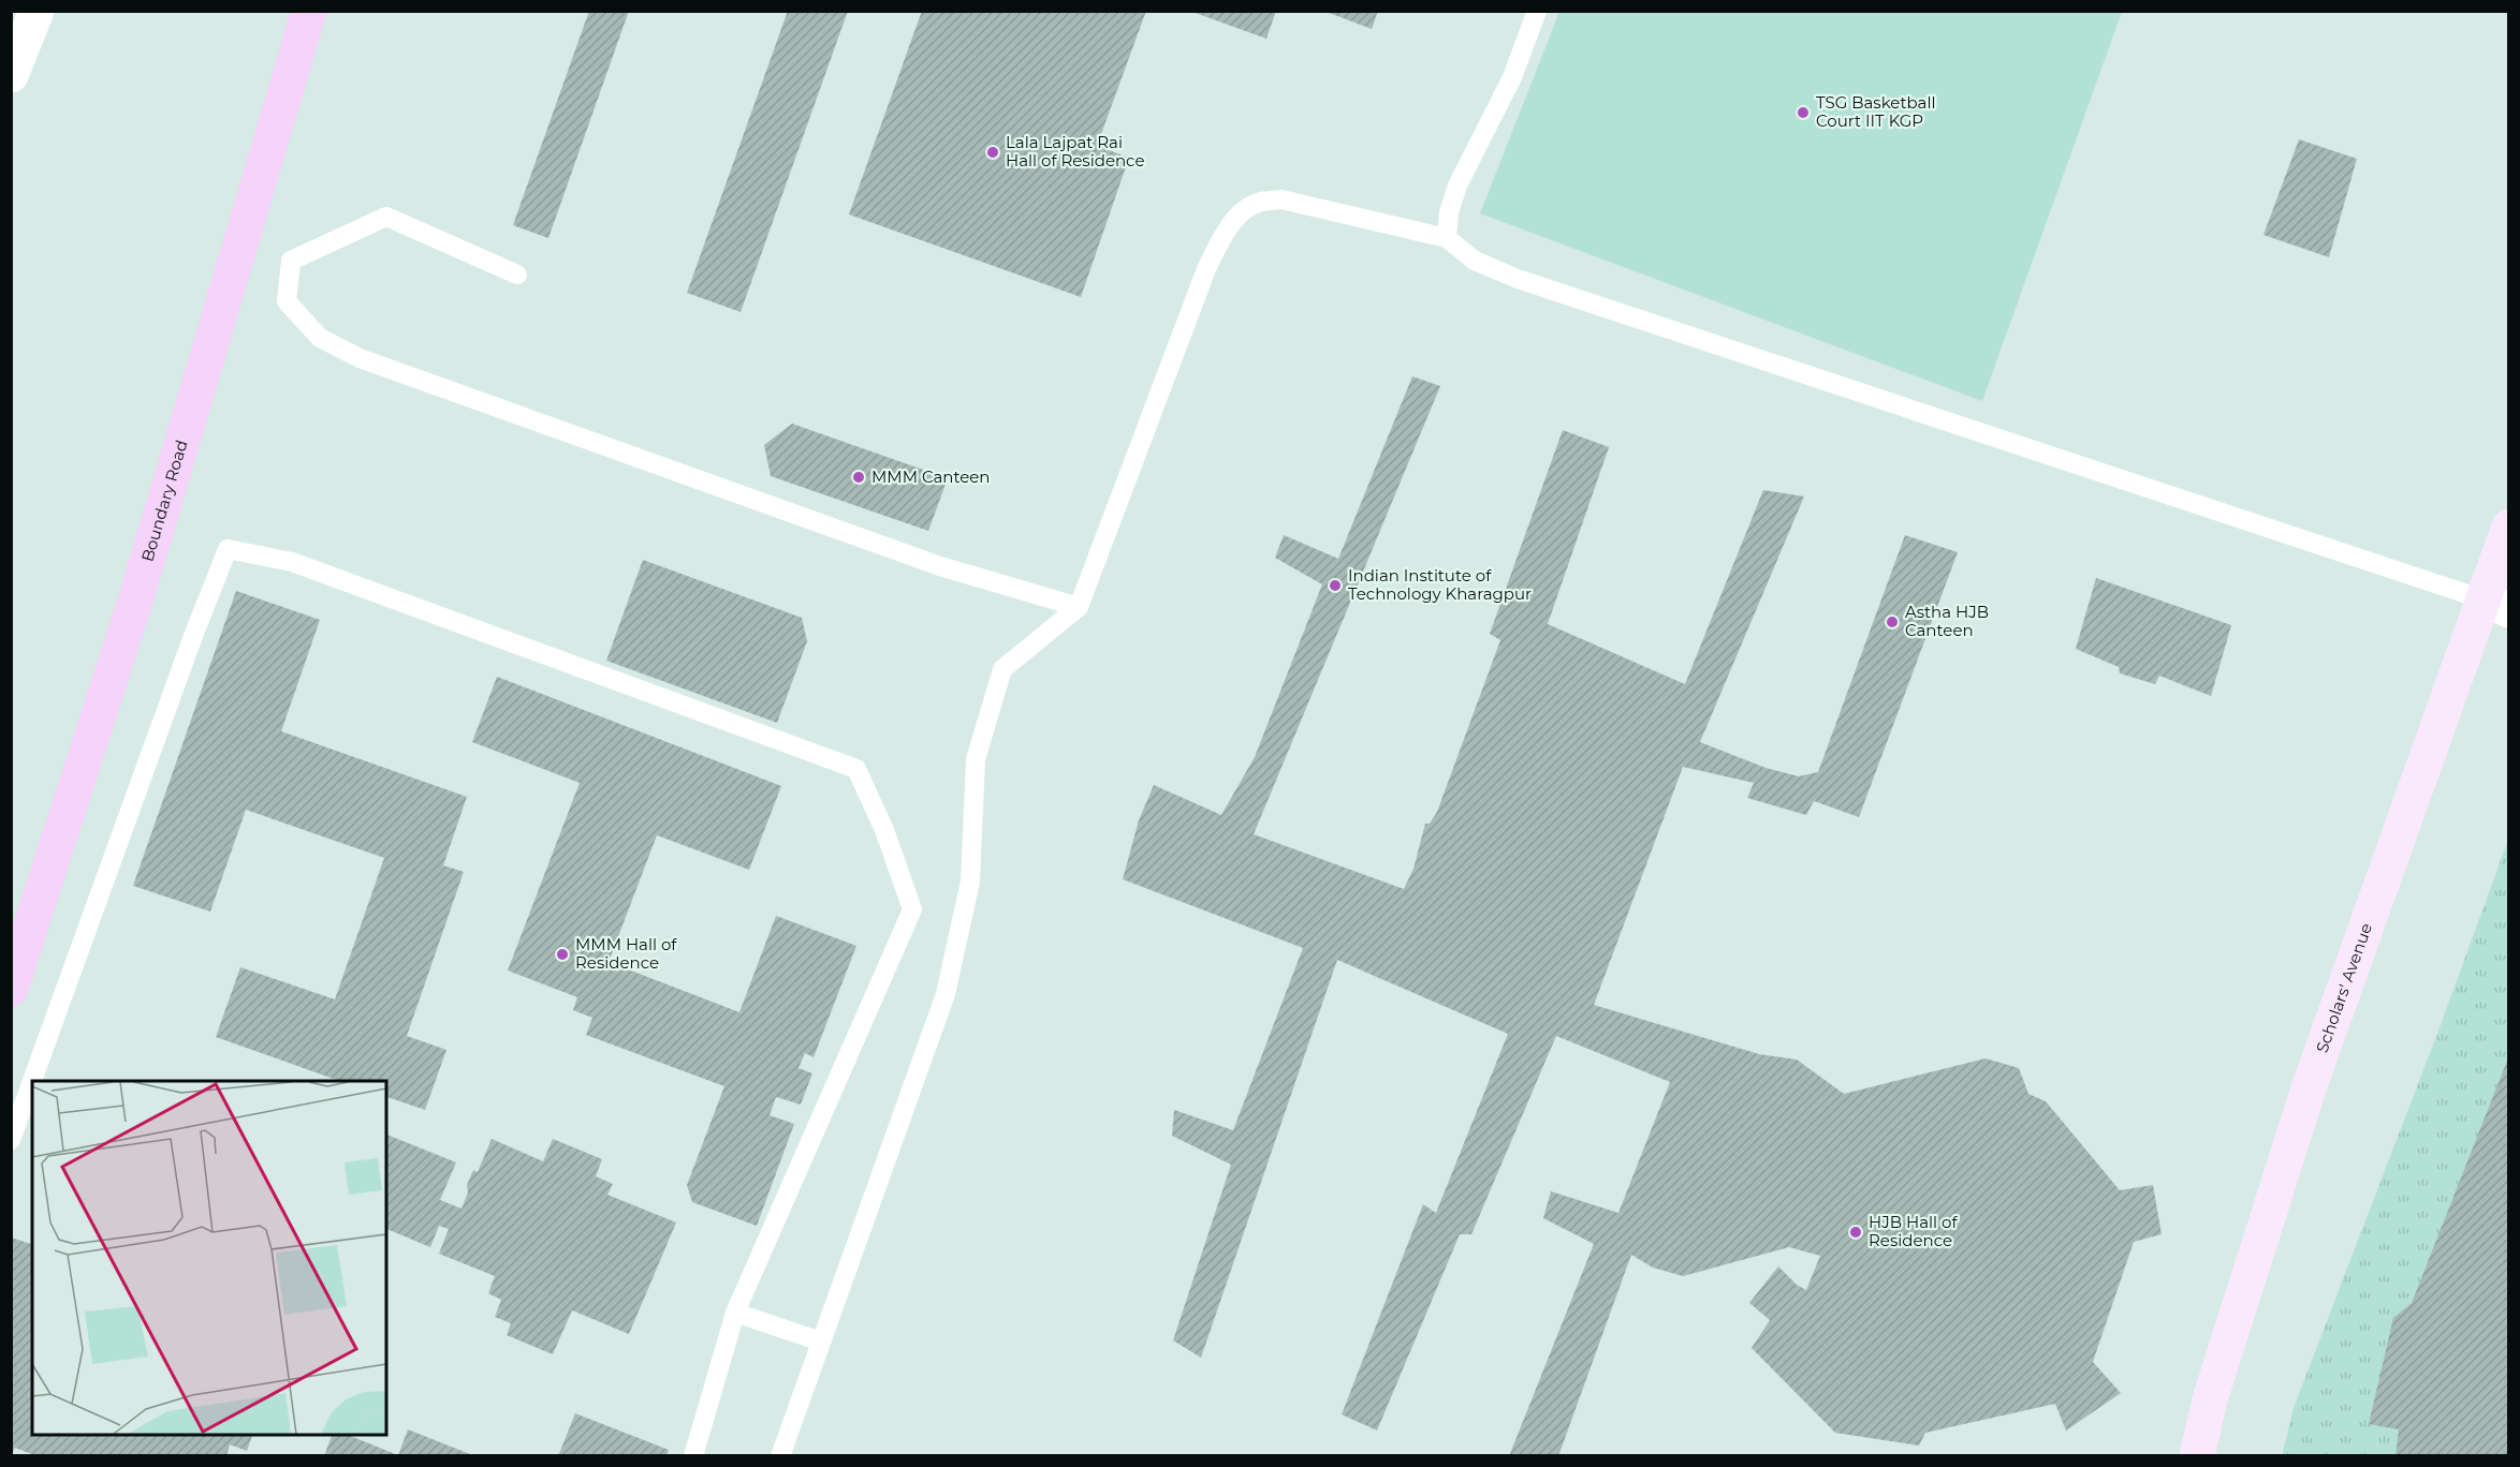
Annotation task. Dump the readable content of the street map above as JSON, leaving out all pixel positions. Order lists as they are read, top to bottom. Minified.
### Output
{"streets":{"main road":["Boundary Road"],"street":["Scholars' Avenue"]},"places":["TSG Basketball Court IIT KGP","Lala Lajpat Rai Hall of Residence","MMM Canteen","Indian Institute of Technology Kharagpur","Astha HJB Canteen","MMM Hall of Residence","HJB Hall of Residence"]}
